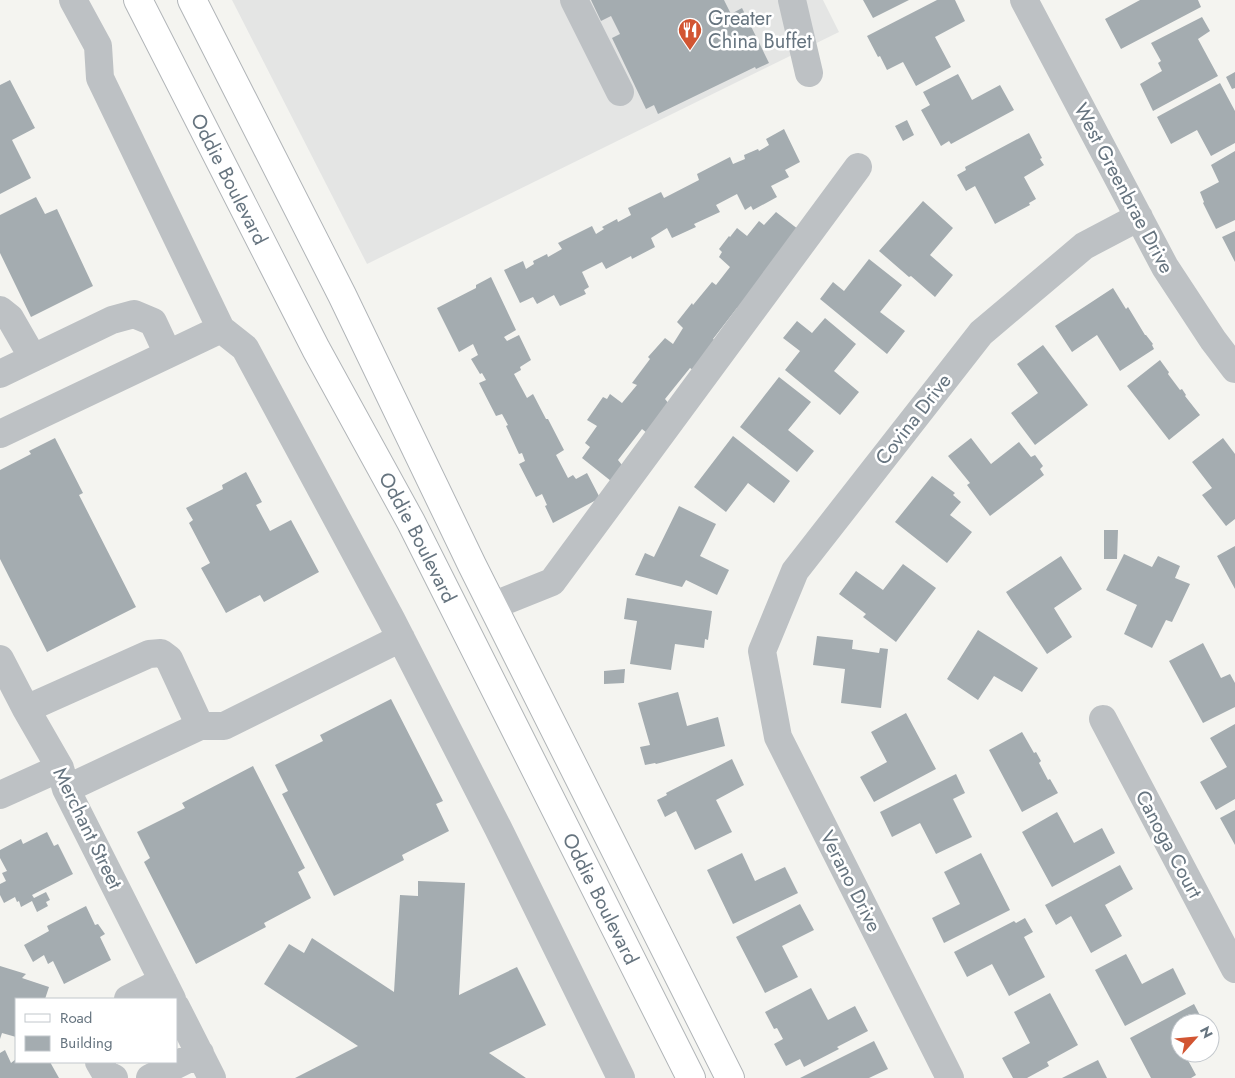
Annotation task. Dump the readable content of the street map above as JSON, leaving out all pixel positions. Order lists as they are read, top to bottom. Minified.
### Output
{"streets":{"main road":["Oddie Boulevard"],"street":["West Greenbrae Drive","Covina Drive","Merchant Street","Canoga Court","Verano Drive"]},"crossings":[["West Greenbrae Drive","Covina Drive"],["Covina Drive","Verano Drive"]],"places":{"restaurant":["Greater China Buffet"]},"legend":["Road","Building"],"north":"top right"}
